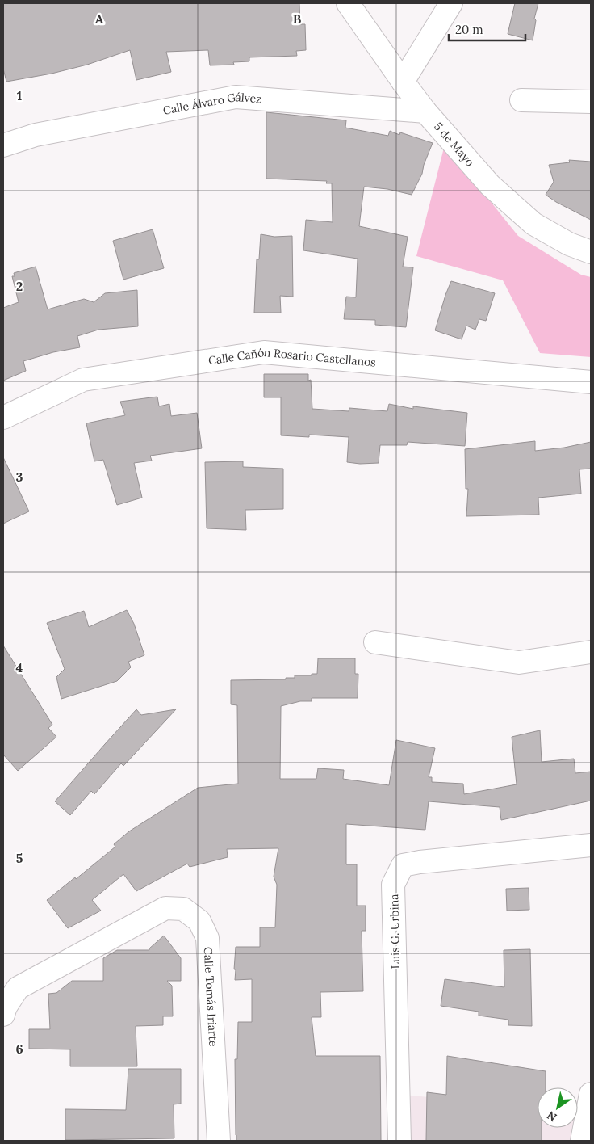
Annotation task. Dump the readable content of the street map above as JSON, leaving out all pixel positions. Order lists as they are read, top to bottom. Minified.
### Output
{"streets":{"street":["Calle Álvaro Gálvez","5 de Mayo","Calle Cañón Rosario Castellanos","Luis G. Urbina","Calle Tomás Iriarte"]},"crossings":[["Calle Álvaro Gálvez","5 de Mayo"]],"scale_bar":"20 m","north":"bottom left","grid":{"columns":["A","B"],"rows":["1","2","3","4","5","6"]}}
